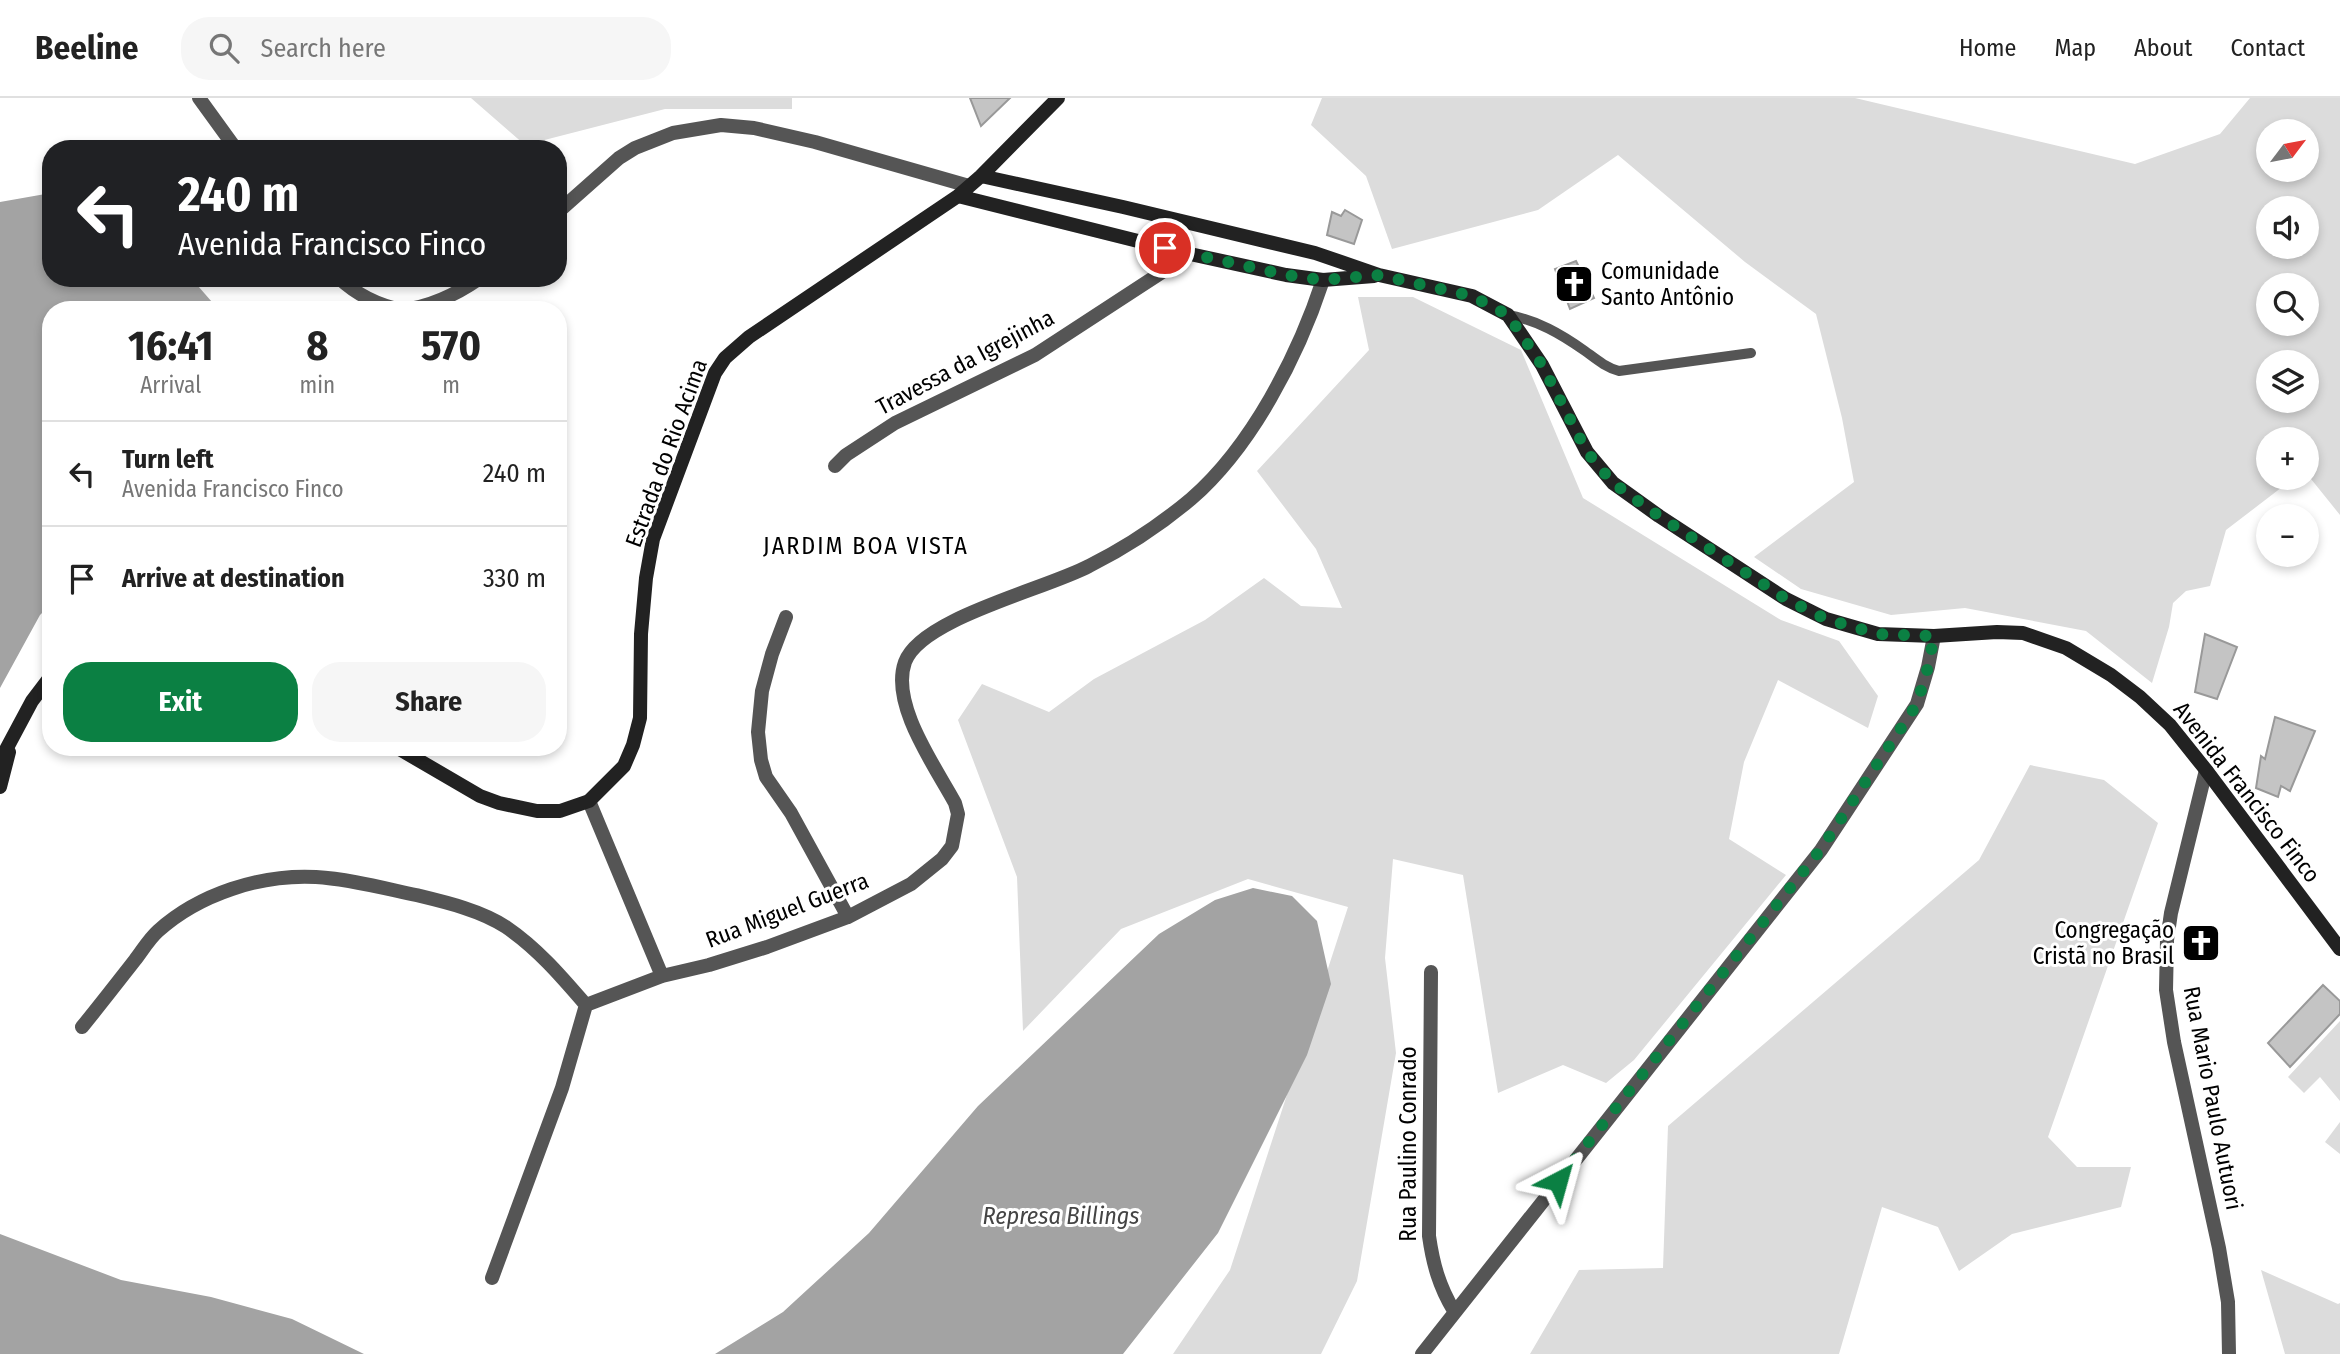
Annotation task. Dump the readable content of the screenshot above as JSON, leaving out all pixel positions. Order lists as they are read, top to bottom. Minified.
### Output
{"streets":{"street":["Travessa da Igrejinha","Estrada do Rio Acima","Avenida Francisco Finco","Rua Miguel Guerra","Rua Mario Paulo Autuori","Rua Paulino Conrado"]},"crossings":[["Travessa da Igrejinha","Avenida Francisco Finco"],["Estrada do Rio Acima","Avenida Francisco Finco"],["Avenida Francisco Finco","Rua Miguel Guerra"],["Avenida Francisco Finco","Rua Mario Paulo Autuori"]],"districts":["JARDIM BOA VISTA"],"water":["Represa Billings"],"places":{"church":["Comunidade Santo Antônio","Congregação Cristã no Brasil"]},"north":"top right","page":{"header":"Beeline","search":"Search here","nav":["Home","Map","About","Contact"],"map_buttons":["+","−"],"turn":["240 m","Avenida Francisco Finco"],"eta":["16:41","Arrival","8","min","570","m"],"list":[{"name":"Turn left","note":"Avenida Francisco Finco","value":"240 m"},{"name":"Arrive at destination","value":"330 m"}],"buttons":["Exit","Share"]}}
